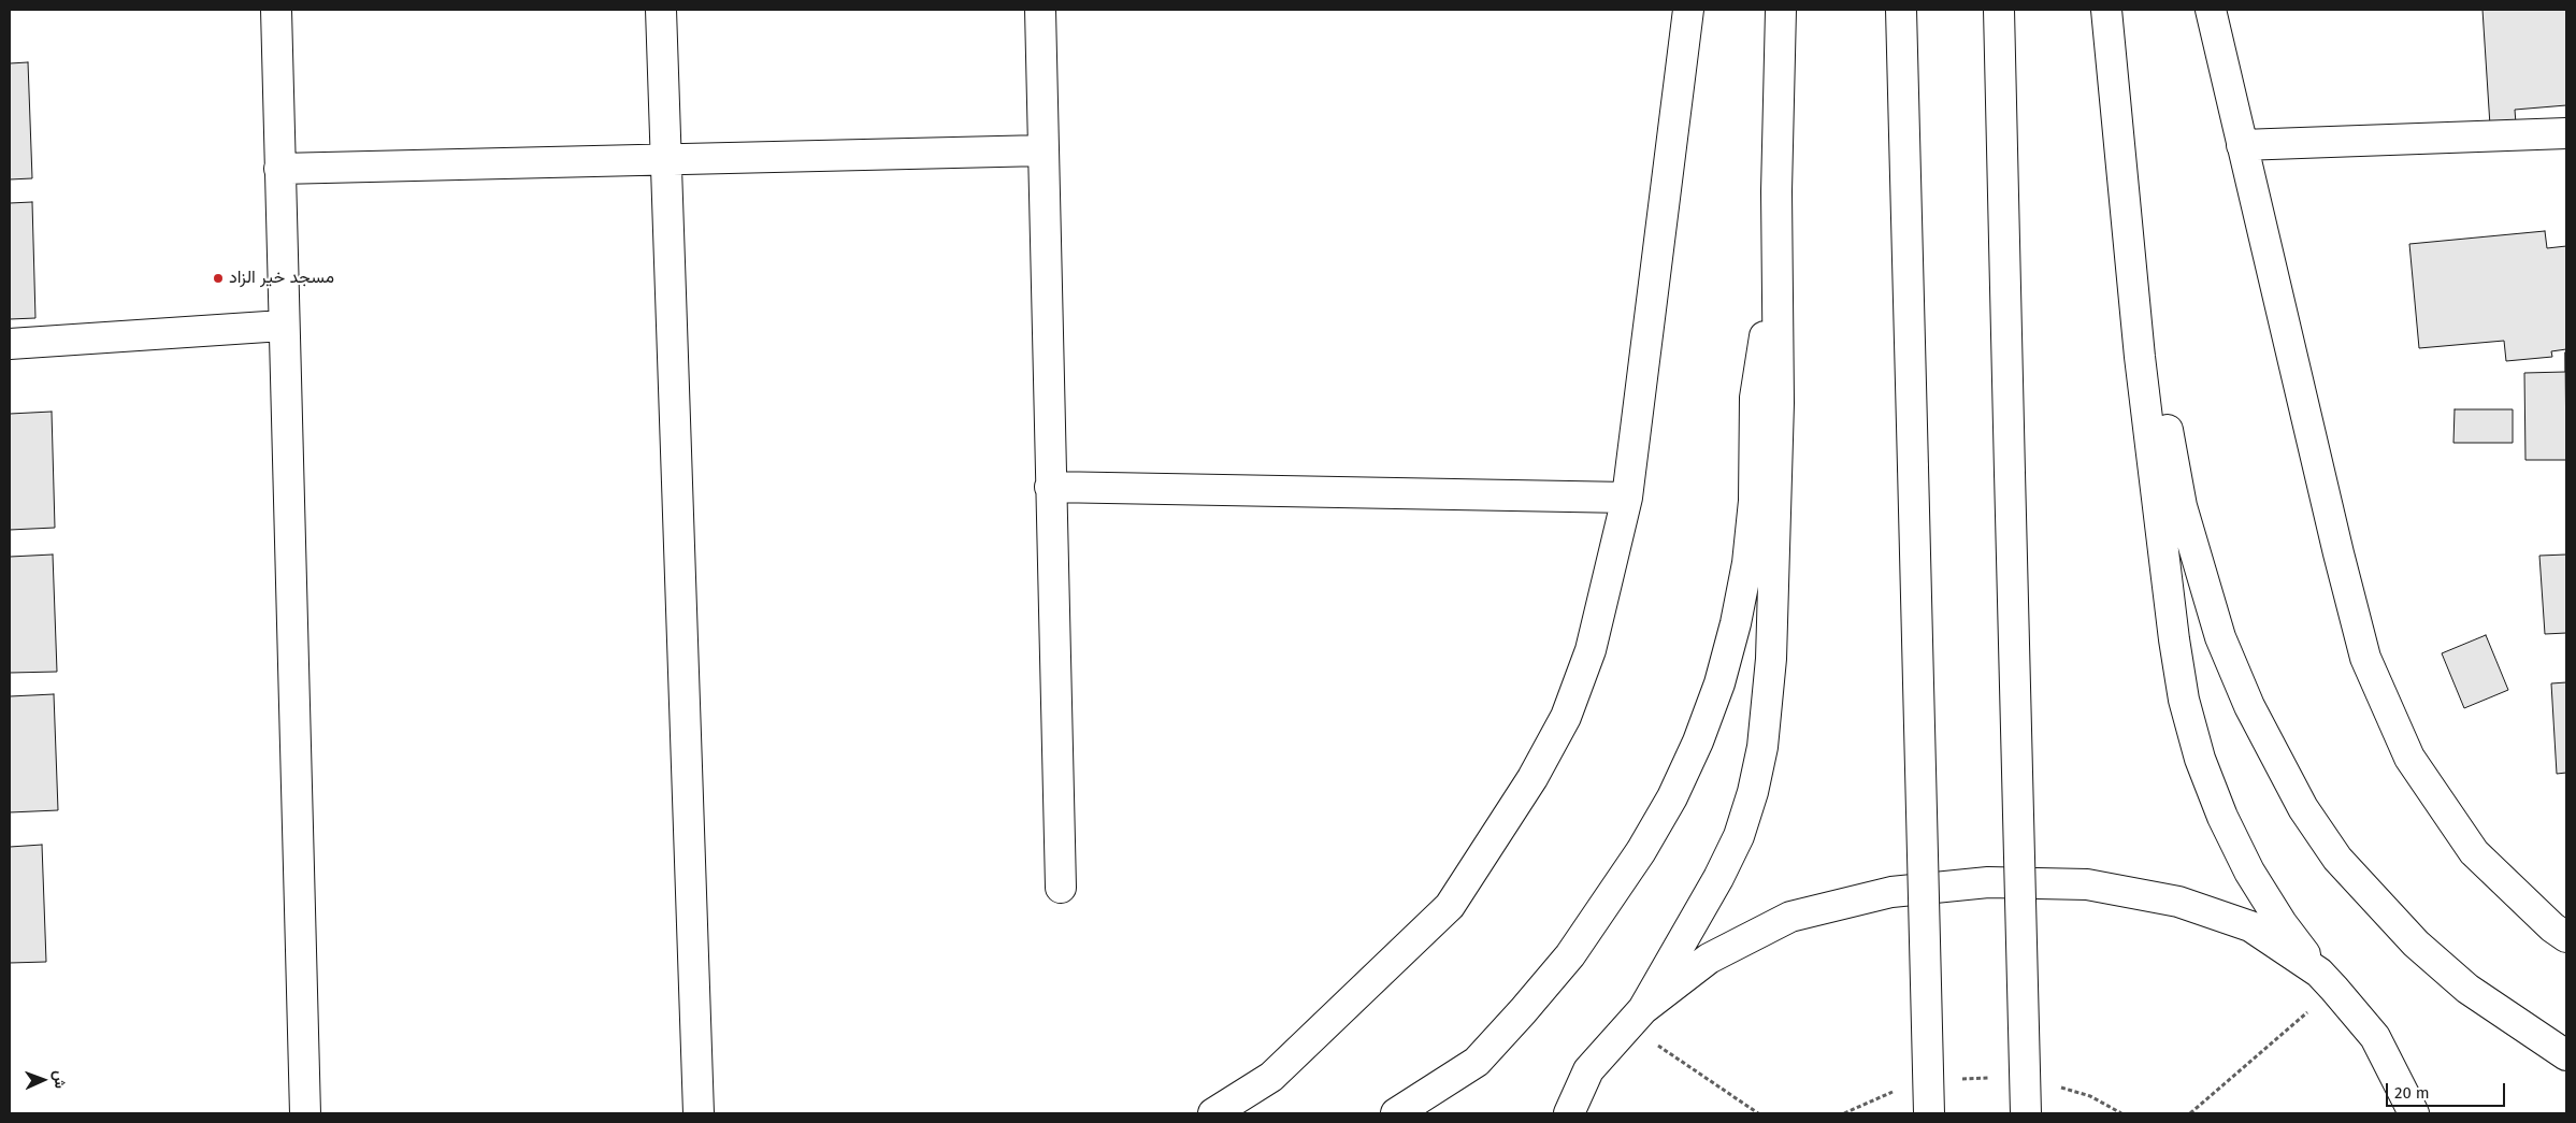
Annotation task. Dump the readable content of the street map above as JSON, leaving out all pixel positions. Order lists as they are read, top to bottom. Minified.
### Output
{"places":["مسجد خير الزاد"],"scale_bar":"20 m","north":"right"}
